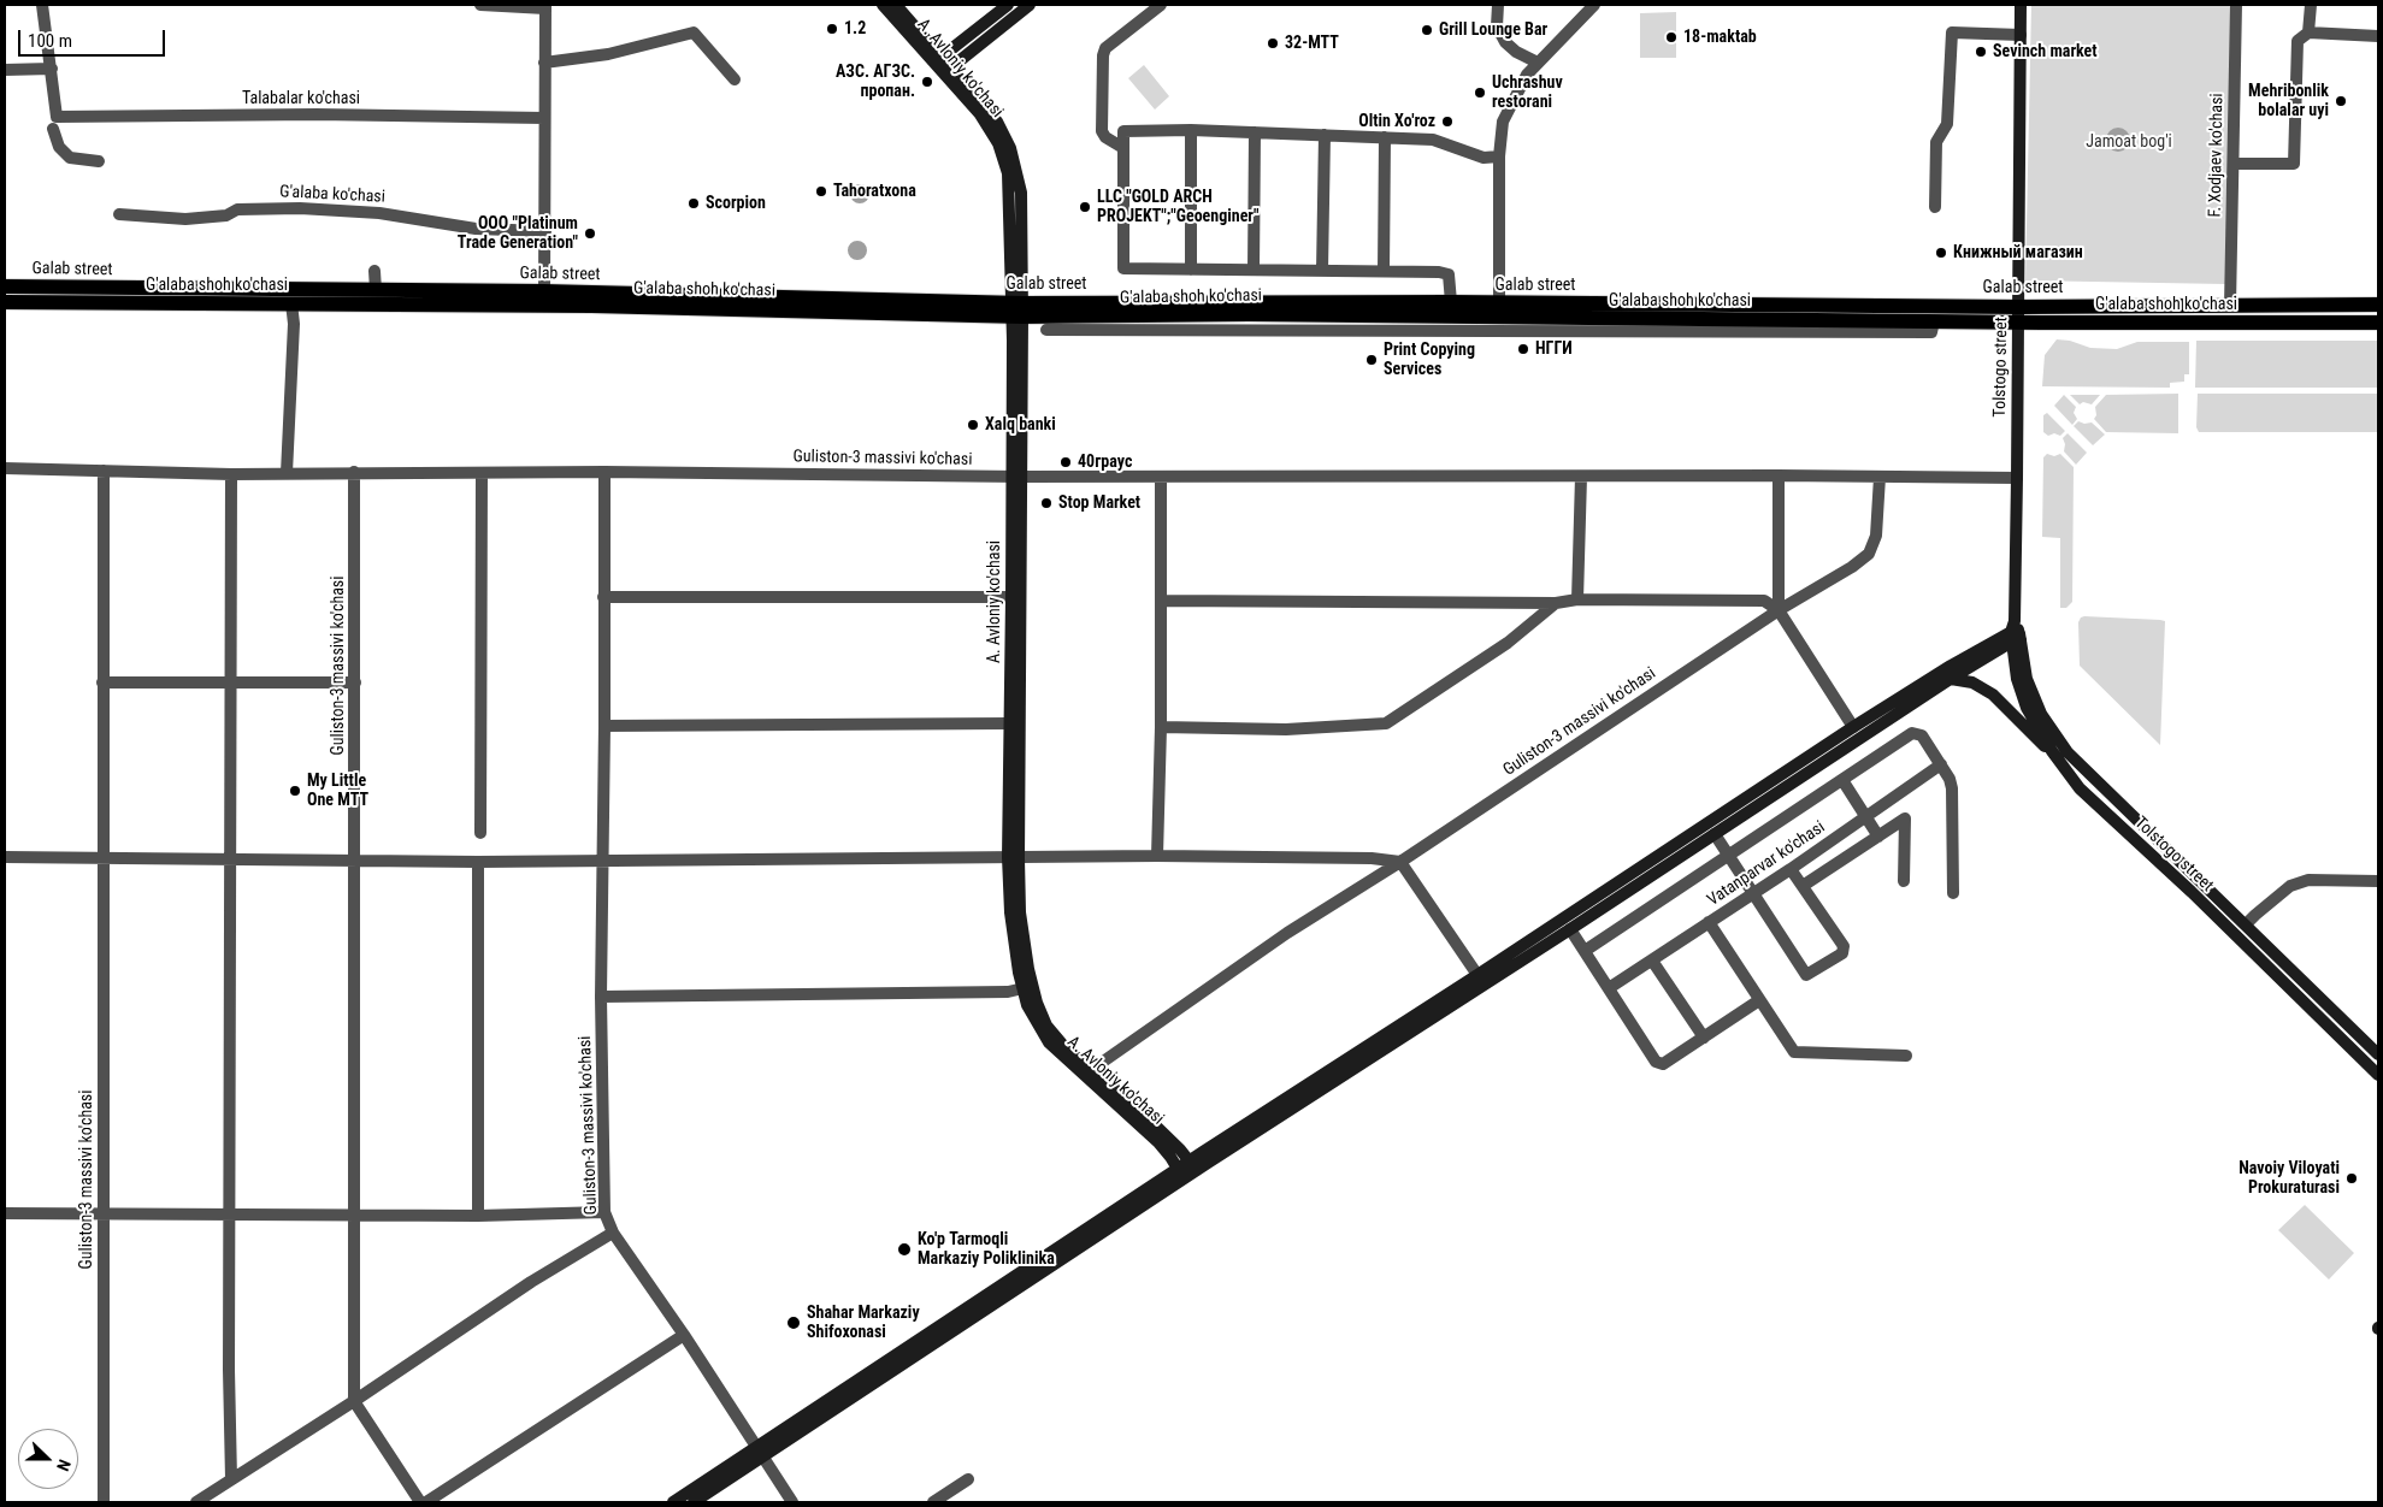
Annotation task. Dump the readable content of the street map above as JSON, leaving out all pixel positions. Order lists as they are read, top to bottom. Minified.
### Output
{"streets":{"main road":["Galab street","G'alaba shoh ko'chasi"],"street":["A. Avloniy ko'chasi","Talabalar ko'chasi","F. Xodjaev ko'chasi","G'alaba ko'chasi","Tolstogo street","Guliston-3 massivi ko'chasi","Vatanparvar ko'chasi"]},"crossings":[["A. Avloniy ko'chasi","Galab street"],["A. Avloniy ko'chasi","G'alaba shoh ko'chasi"],["A. Avloniy ko'chasi","Guliston-3 massivi ko'chasi"],["F. Xodjaev ko'chasi","Galab street"],["Galab street","G'alaba shoh ko'chasi"],["Galab street","Tolstogo street"],["G'alaba shoh ko'chasi","Tolstogo street"],["Tolstogo street","Guliston-3 massivi ko'chasi"]],"parks":["Jamoat bog'i"],"places":["1.2","Grill Lounge Bar","18-maktab","32-MTT","Sevinch market","АЗС. АГЗС. пропан.","Uchrashuv restorani","Mehribonlik bolalar uyi","Oltin Xo'roz","Tahoratxona","Scorpion","LLC \"GOLD ARCH PROJEKT\";\"Geoenginer\"","OOO \"Platinum Trade Generation\"","Книжный магазин","НГГИ","Print Copying Services","Xalq banki","40граус","Stop Market","My Little One MTT","Navoiy Viloyati Prokuraturasi","Ko'p Tarmoqli Markaziy Poliklinika","Shahar Markaziy Shifoxonasi"],"scale_bar":"100 m","north":"right"}
